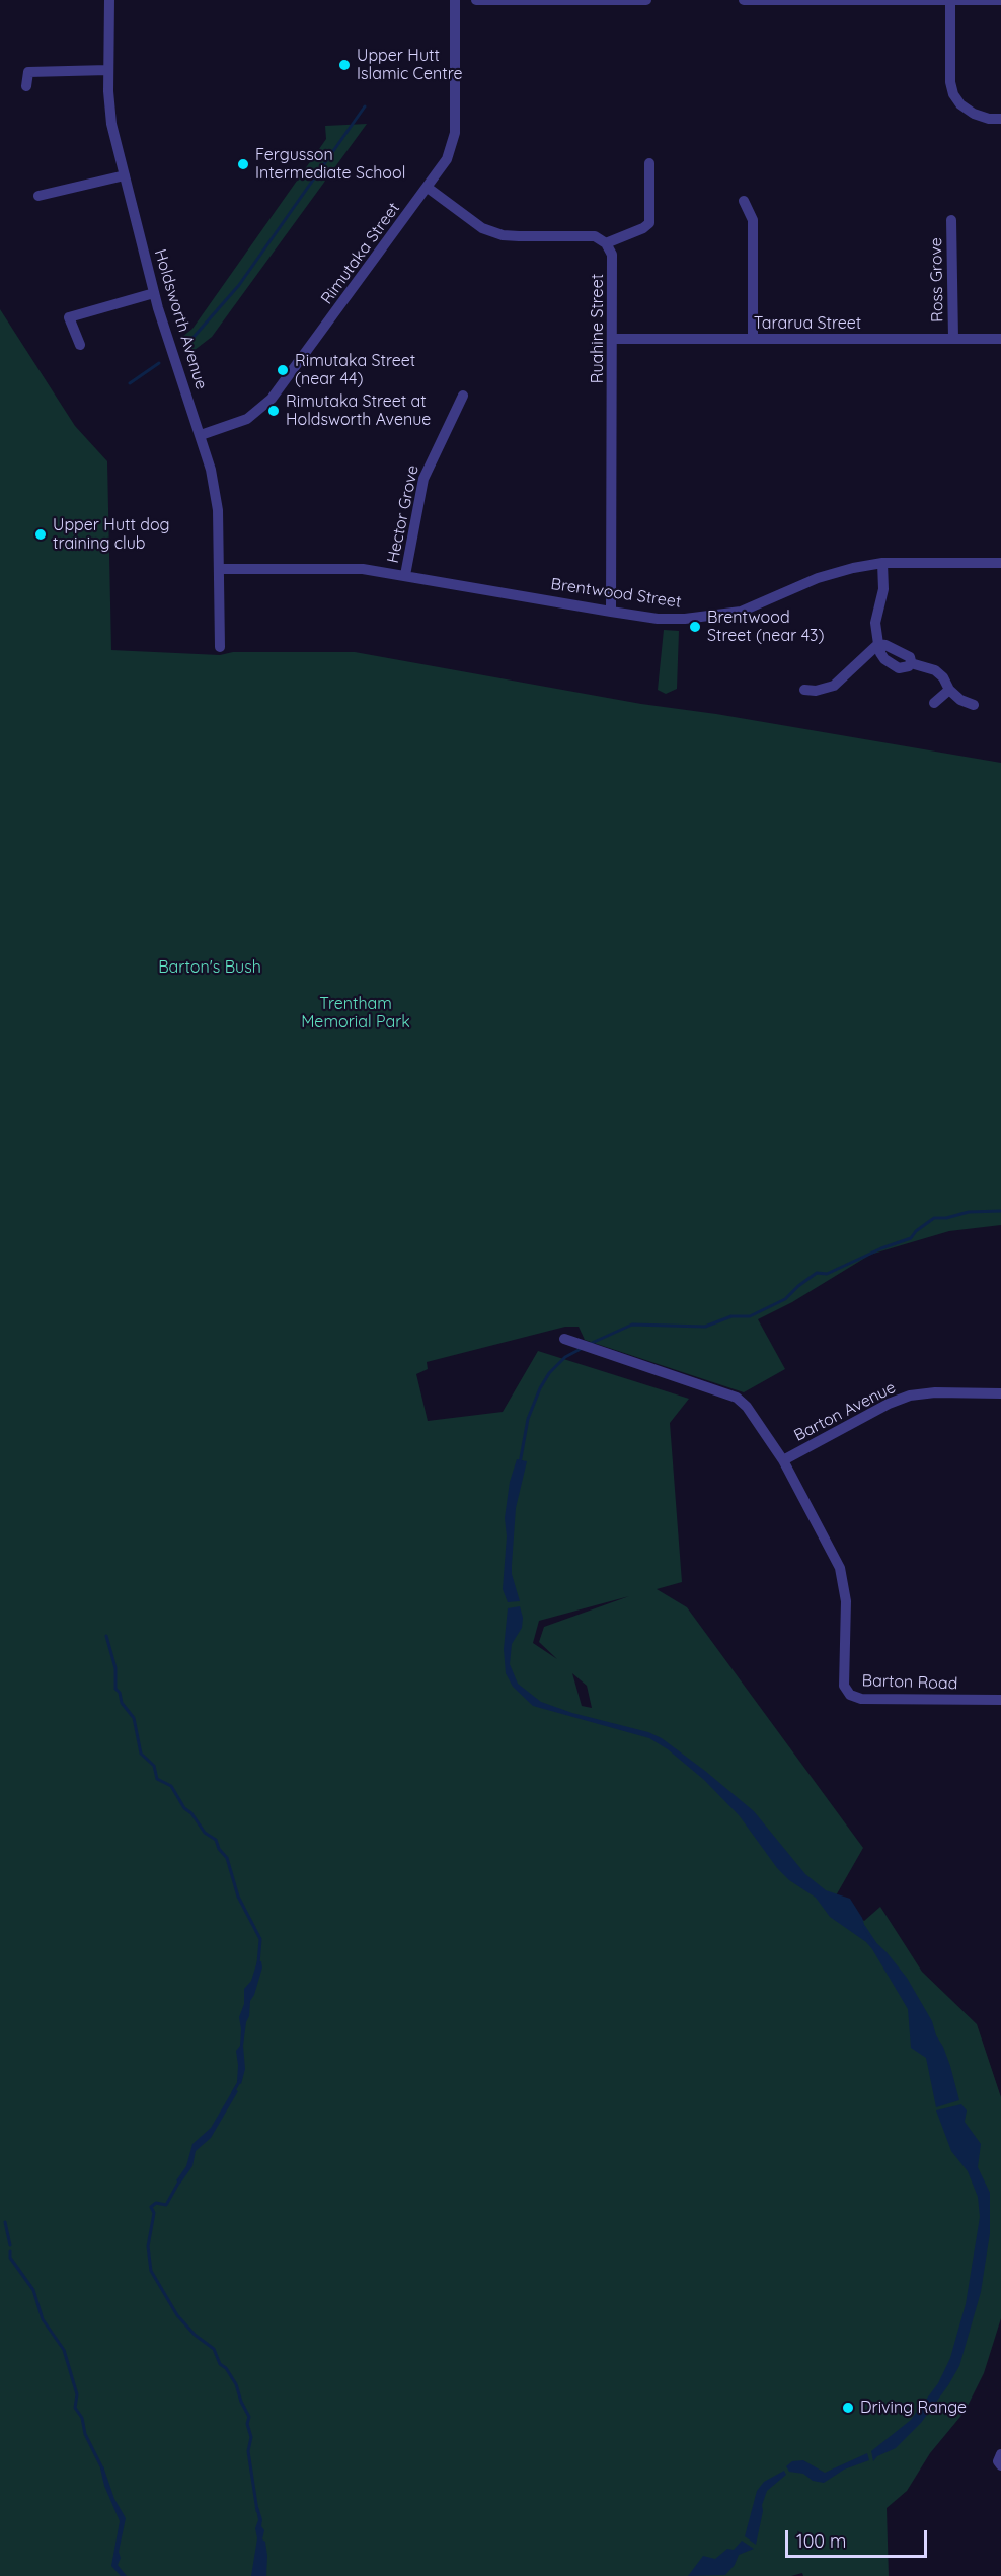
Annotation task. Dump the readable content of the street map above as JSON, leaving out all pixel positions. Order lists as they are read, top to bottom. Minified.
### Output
{"streets":{"street":["Rimutaka Street","Ross Grove","Holdsworth Avenue","Tararua Street","Ruahine Street","Hector Grove","Brentwood Street","Barton Avenue","Barton Road"]},"crossings":[["Rimutaka Street","Holdsworth Avenue"],["Ross Grove","Tararua Street"],["Holdsworth Avenue","Brentwood Street"],["Tararua Street","Ruahine Street"],["Ruahine Street","Brentwood Street"],["Hector Grove","Brentwood Street"],["Barton Avenue","Barton Road"]],"parks":["Barton's Bush","Trentham Memorial Park"],"places":["Upper Hutt Islamic Centre","Fergusson Intermediate School","Rimutaka Street (near 44)","Rimutaka Street at Holdsworth Avenue","Upper Hutt dog training club","Brentwood Street (near 43)","Driving Range"],"scale_bar":"100 m"}
